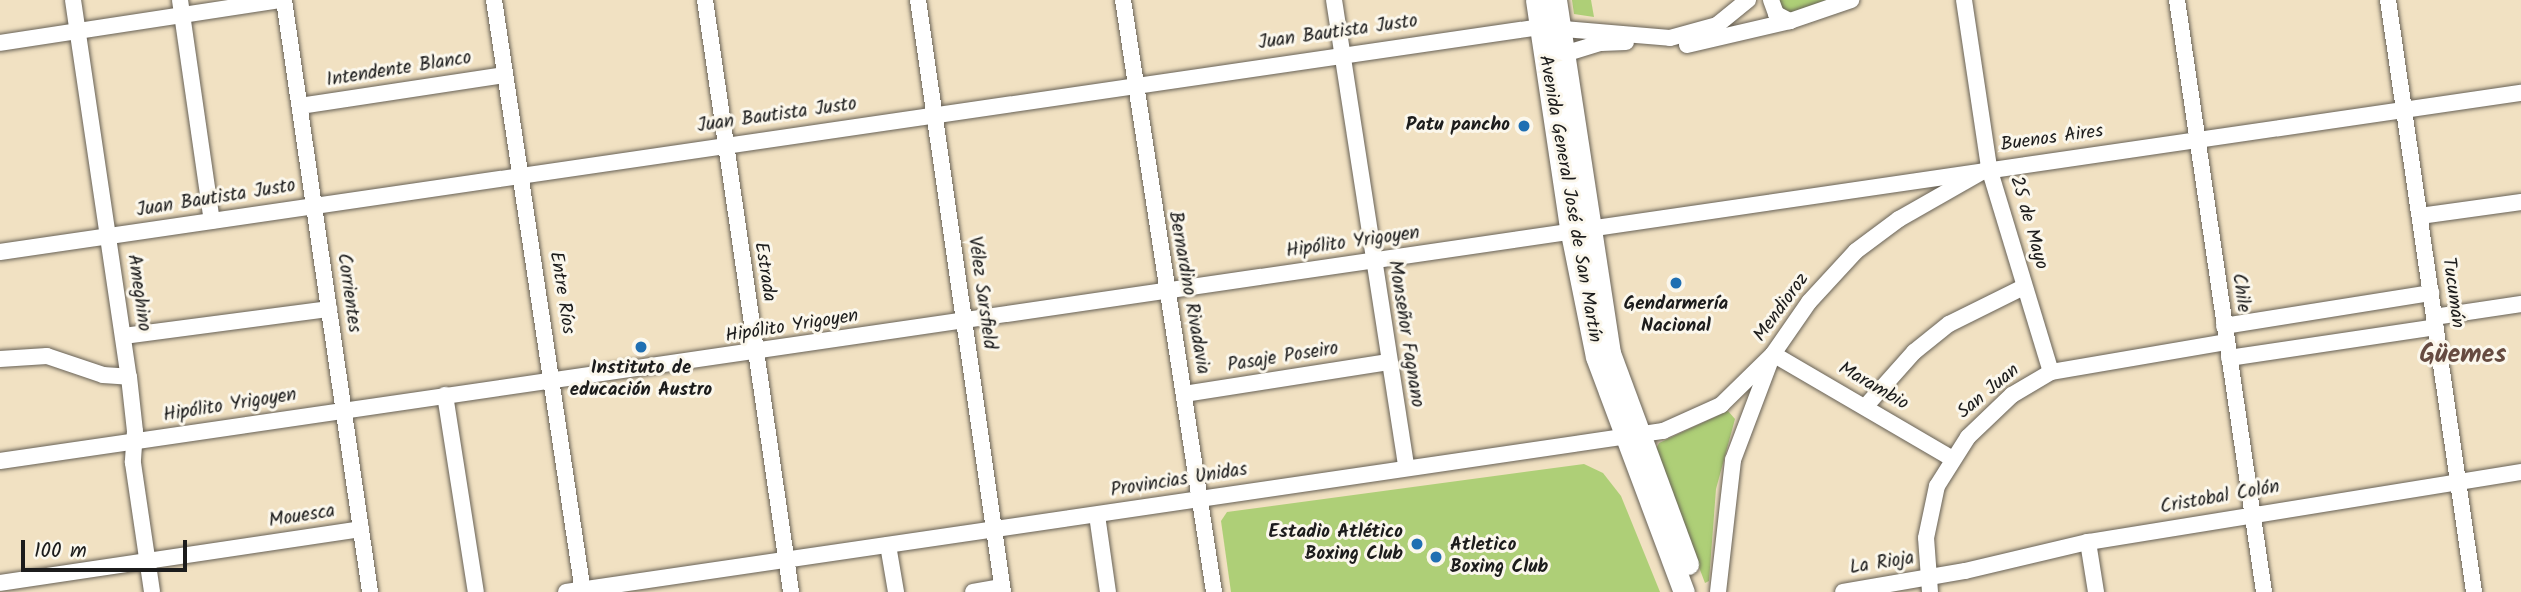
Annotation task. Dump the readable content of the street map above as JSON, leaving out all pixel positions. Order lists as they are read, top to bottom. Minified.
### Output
{"streets":{"main road":["Avenida General José de San Martín"],"street":["Juan Bautista Justo","Intendente Blanco","Buenos Aires","25 de Mayo","Hipólito Yrigoyen","Estrada","Ameghino","Corrientes","Entre Ríos","Vélez Sarsfield","Bernardino Rivadavia","Chile","Tucumán","Mendioroz","Monseñor Fagnano","Pasaje Poseiro","Marambio","San Juan","Provincias Unidas","Cristobal Colón","Mouesca","La Rioja"]},"crossings":[["Juan Bautista Justo","Avenida General José de San Martín"],["Juan Bautista Justo","Estrada"],["Juan Bautista Justo","Ameghino"],["Juan Bautista Justo","Corrientes"],["Juan Bautista Justo","Entre Ríos"],["Juan Bautista Justo","Vélez Sarsfield"],["Juan Bautista Justo","Bernardino Rivadavia"],["Juan Bautista Justo","Monseñor Fagnano"],["Intendente Blanco","Corrientes"],["Intendente Blanco","Entre Ríos"],["Buenos Aires","Avenida General José de San Martín"],["Buenos Aires","25 de Mayo"],["Buenos Aires","Hipólito Yrigoyen"],["Buenos Aires","Chile"],["Buenos Aires","Tucumán"],["Buenos Aires","Mendioroz"],["Avenida General José de San Martín","Hipólito Yrigoyen"],["Avenida General José de San Martín","Provincias Unidas"],["25 de Mayo","Mendioroz"],["25 de Mayo","San Juan"],["Hipólito Yrigoyen","Estrada"],["Hipólito Yrigoyen","Ameghino"],["Hipólito Yrigoyen","Corrientes"],["Hipólito Yrigoyen","Entre Ríos"],["Hipólito Yrigoyen","Vélez Sarsfield"],["Hipólito Yrigoyen","Bernardino Rivadavia"],["Hipólito Yrigoyen","Monseñor Fagnano"],["Estrada","Provincias Unidas"],["Ameghino","Mouesca"],["Corrientes","Mouesca"],["Entre Ríos","Provincias Unidas"],["Vélez Sarsfield","Provincias Unidas"],["Bernardino Rivadavia","Pasaje Poseiro"],["Bernardino Rivadavia","Provincias Unidas"],["Chile","San Juan"],["Chile","Cristobal Colón"],["Tucumán","San Juan"],["Tucumán","Cristobal Colón"],["Mendioroz","Marambio"],["Mendioroz","Provincias Unidas"],["Monseñor Fagnano","Pasaje Poseiro"],["Monseñor Fagnano","Provincias Unidas"],["Marambio","San Juan"],["Marambio","Provincias Unidas"],["San Juan","Cristobal Colón"],["San Juan","La Rioja"],["Cristobal Colón","La Rioja"]],"districts":["Güemes"],"places":["Patu pancho","Gendarmería Nacional","Instituto de educación Austro","Estadio Atlético Boxing Club","Atletico Boxing Club"],"scale_bar":"100 m"}
